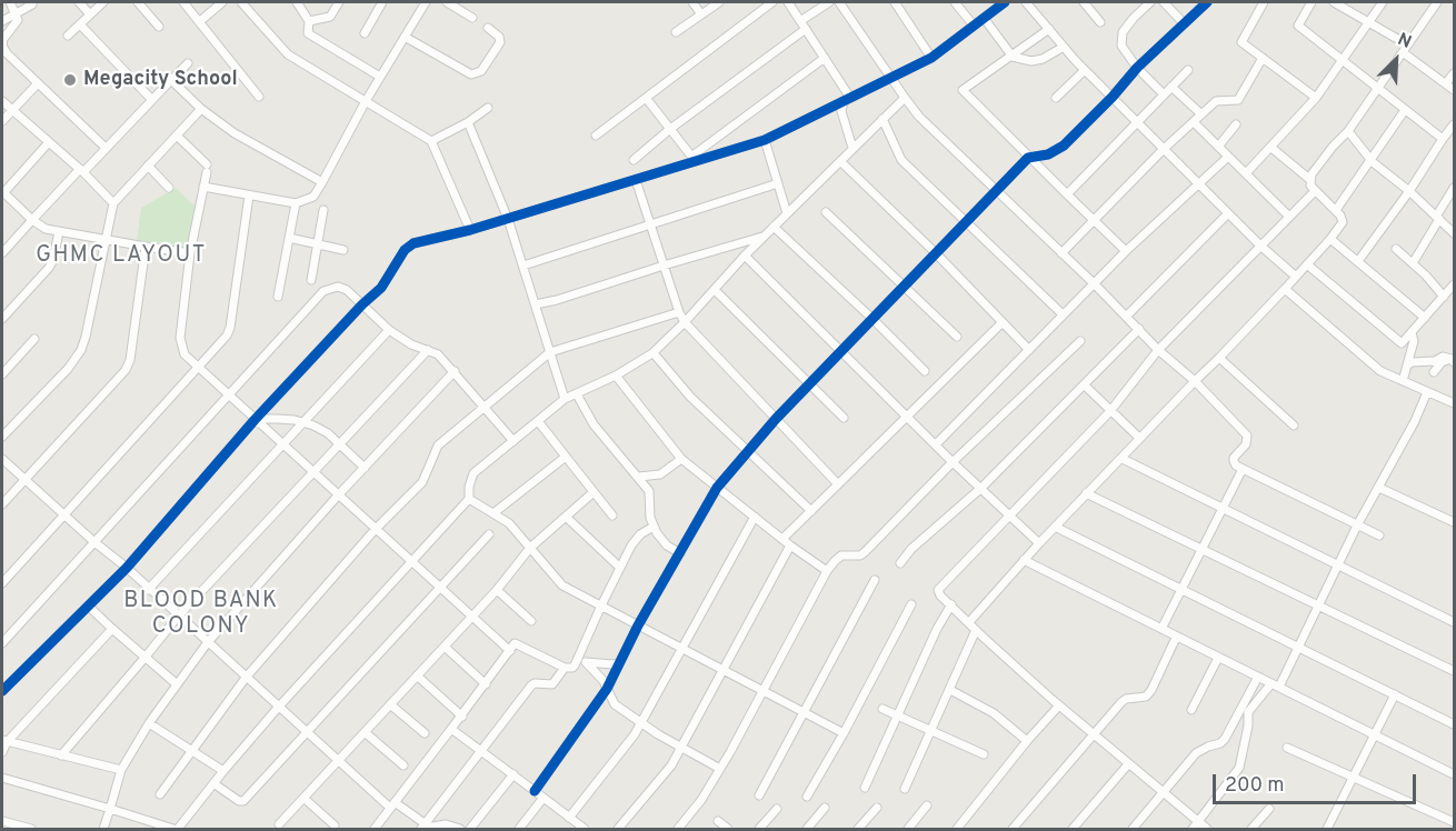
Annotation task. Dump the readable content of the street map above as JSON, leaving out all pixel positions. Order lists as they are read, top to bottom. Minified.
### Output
{"districts":["GHMC LAYOUT","BLOOD BANK COLONY"],"places":["Megacity School"],"scale_bar":"200 m","north":"top right"}
